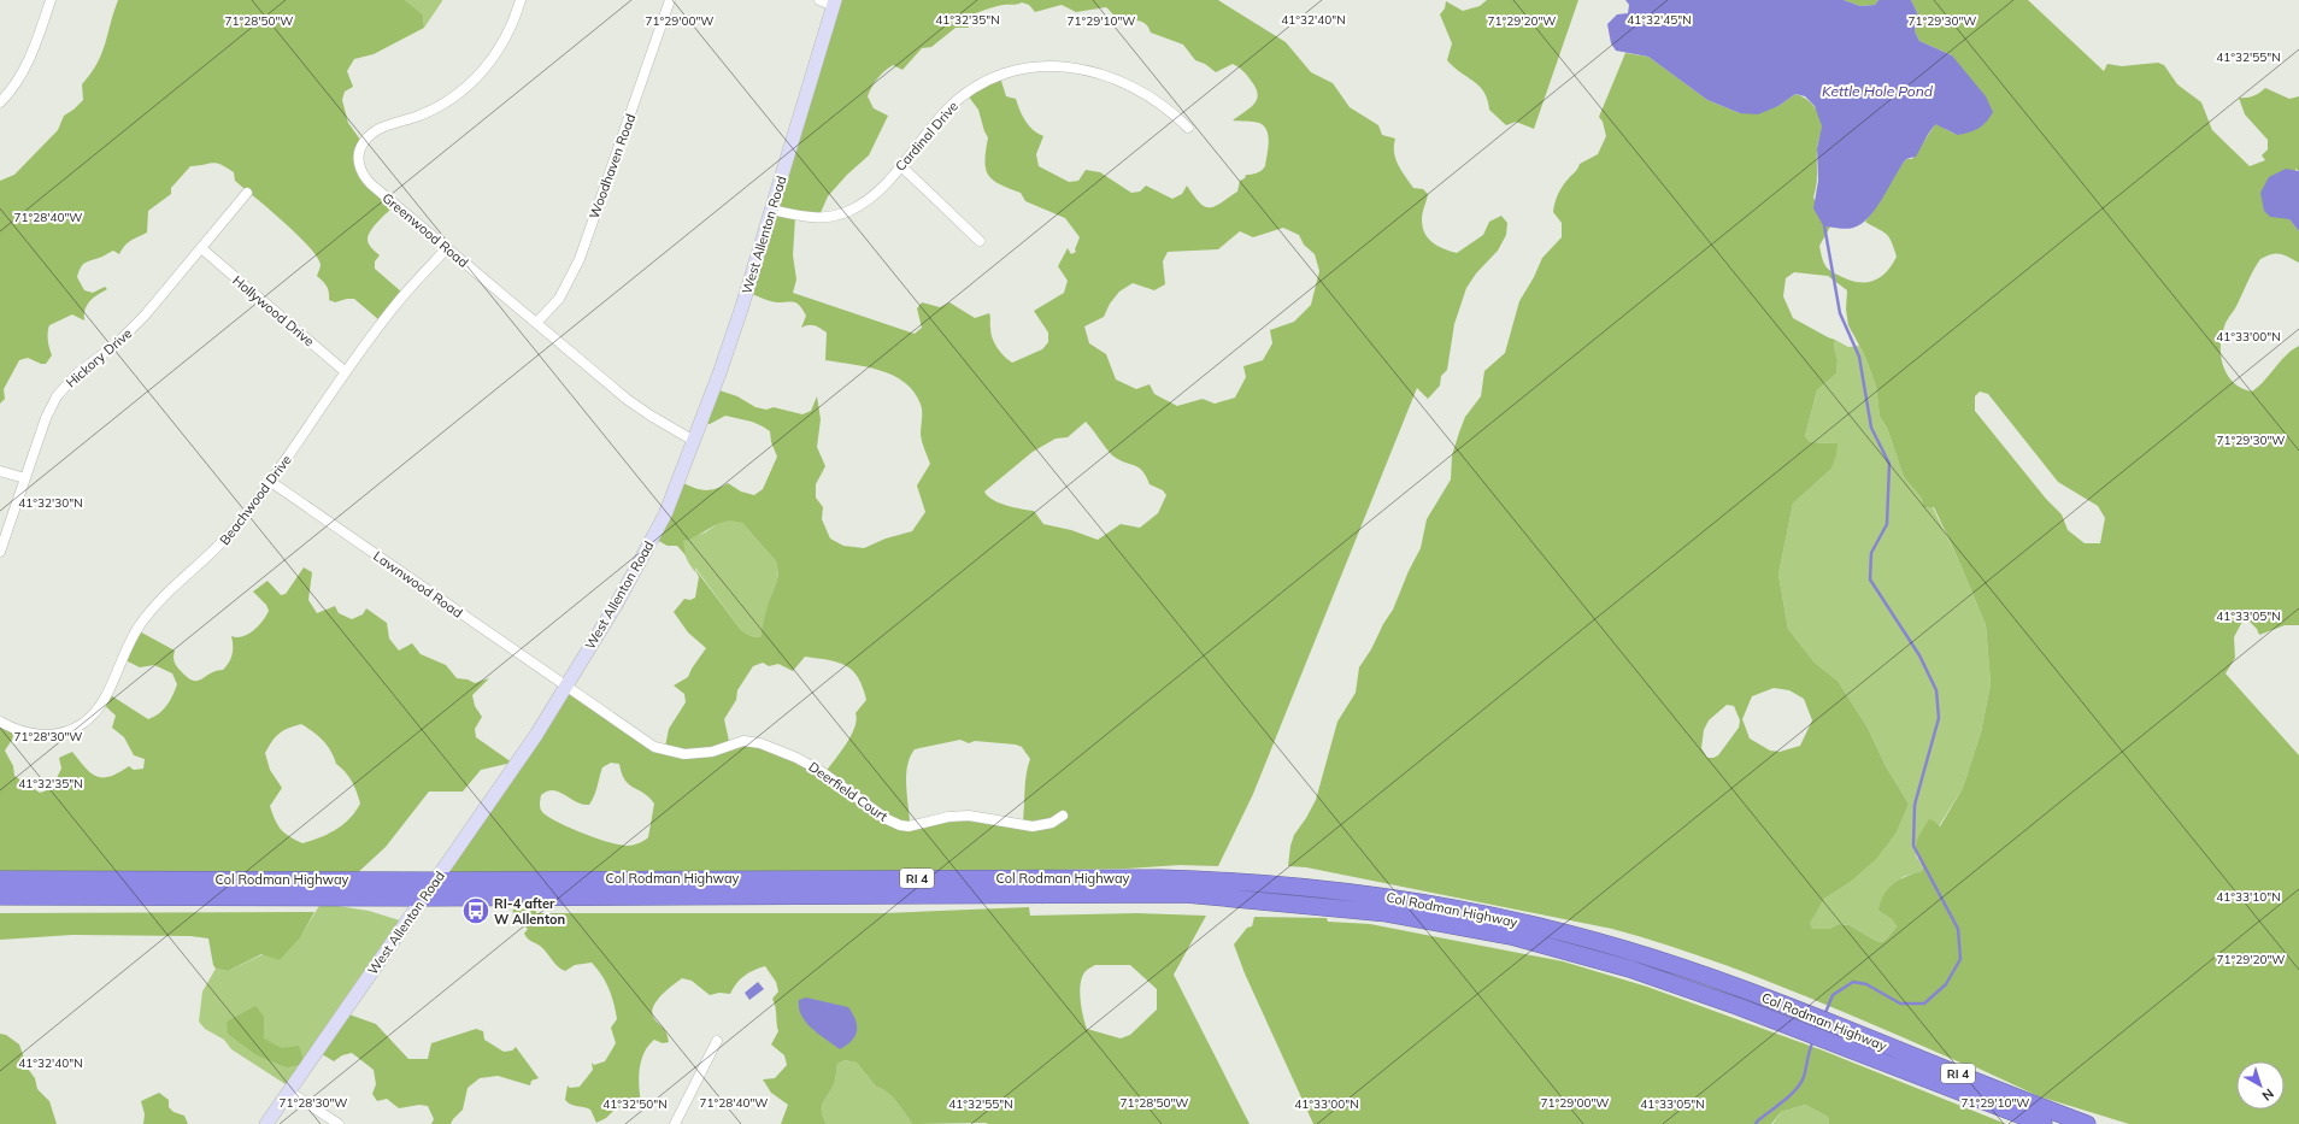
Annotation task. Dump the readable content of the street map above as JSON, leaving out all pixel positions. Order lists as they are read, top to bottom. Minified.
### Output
{"streets":{"highway":["Col Rodman Highway","RI 4"],"street":["Cardinal Drive","Woodhaven Road","Greenwood Road","West Allenton Road","Hollywood Drive","Hickory Drive","Beachwood Drive","Lawnwood Road","Deerfield Court"]},"crossings":[["Cardinal Drive","West Allenton Road"],["Woodhaven Road","Greenwood Road"],["Greenwood Road","West Allenton Road"],["Greenwood Road","Beachwood Drive"],["West Allenton Road","Lawnwood Road"],["West Allenton Road","Deerfield Court"],["West Allenton Road","Col Rodman Highway"],["Hollywood Drive","Hickory Drive"],["Hollywood Drive","Beachwood Drive"],["Beachwood Drive","Lawnwood Road"],["Lawnwood Road","Deerfield Court"]],"water":["Kettle Hole Pond"],"places":{"bus stop":["RI-4 after W Allenton"]},"north":"bottom right","coordinates":["41°32'35\"N","41°32'40\"N","41°32'45\"N","71°29'20\"W","71°29'30\"W","71°28'50\"W","71°29'00\"W","71°29'10\"W","41°32'55\"N","71°28'40\"W","41°33'00\"N","41°32'30\"N","41°33'05\"N","71°28'30\"W","41°33'10\"N","41°32'50\"N"]}
